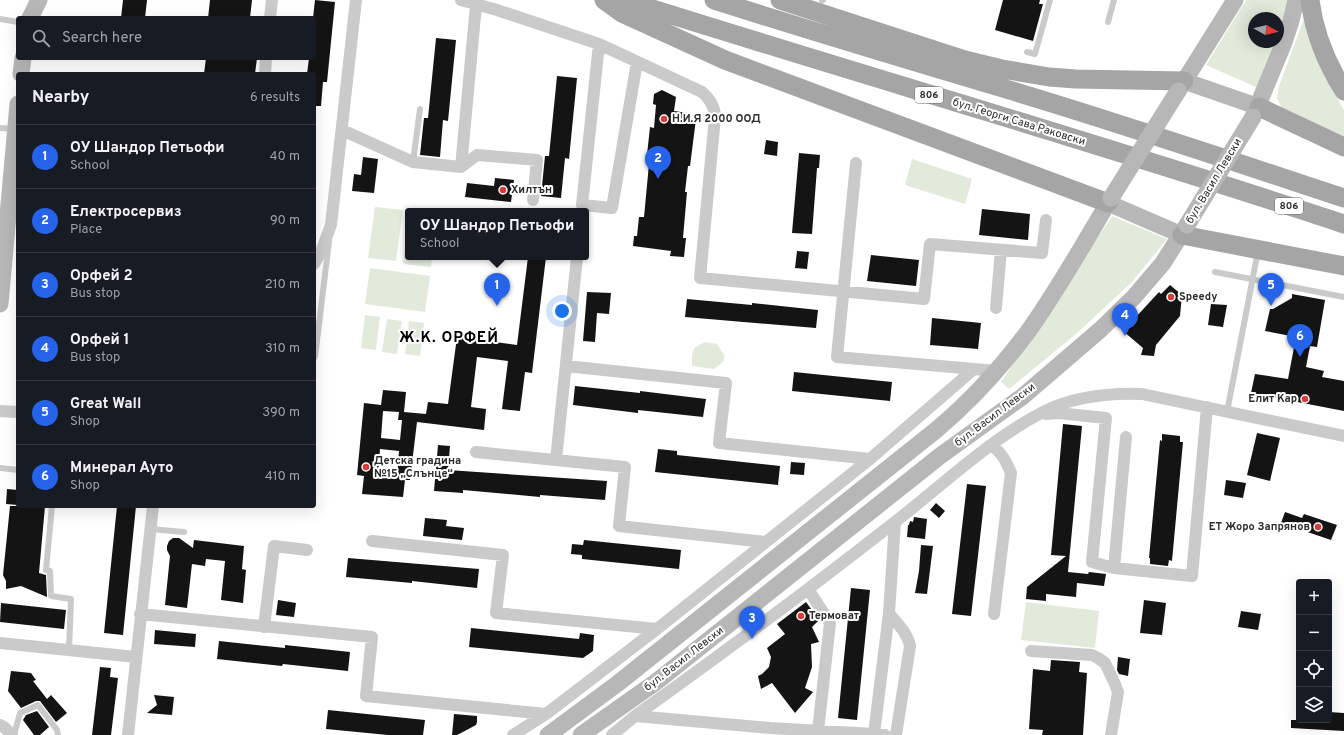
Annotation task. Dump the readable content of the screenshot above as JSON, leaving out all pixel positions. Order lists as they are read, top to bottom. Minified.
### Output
{"streets":{"main road":["806","бул. Георги Сава Раковски","бул. Васил Левски"]},"districts":["Ж.К. ОРФЕЙ"],"places":["Н.И.Я 2000 ООД","Хилтън","Speedy","Елит Кар","Детска градина №15 „Слънце“","ЕТ Жоро Запрянов","Термоват"],"north":"right","page":{"search":"Search here","heading":["Nearby","6 results"],"list":[{"mark":"1","name":"ОУ Шандор Петьофи","note":"School","value":"40 m"},{"mark":"2","name":"Електросервиз","note":"Place","value":"90 m"},{"mark":"3","name":"Орфей 2","note":"Bus stop","value":"210 m"},{"mark":"4","name":"Орфей 1","note":"Bus stop","value":"310 m"},{"mark":"5","name":"Great Wall","note":"Shop","value":"390 m"},{"mark":"6","name":"Минерал Ауто","note":"Shop","value":"410 m"}],"pins":["2","1","5","4","6","3"],"popup":["ОУ Шандор Петьофи","School"],"map_buttons":["+","−"]}}
